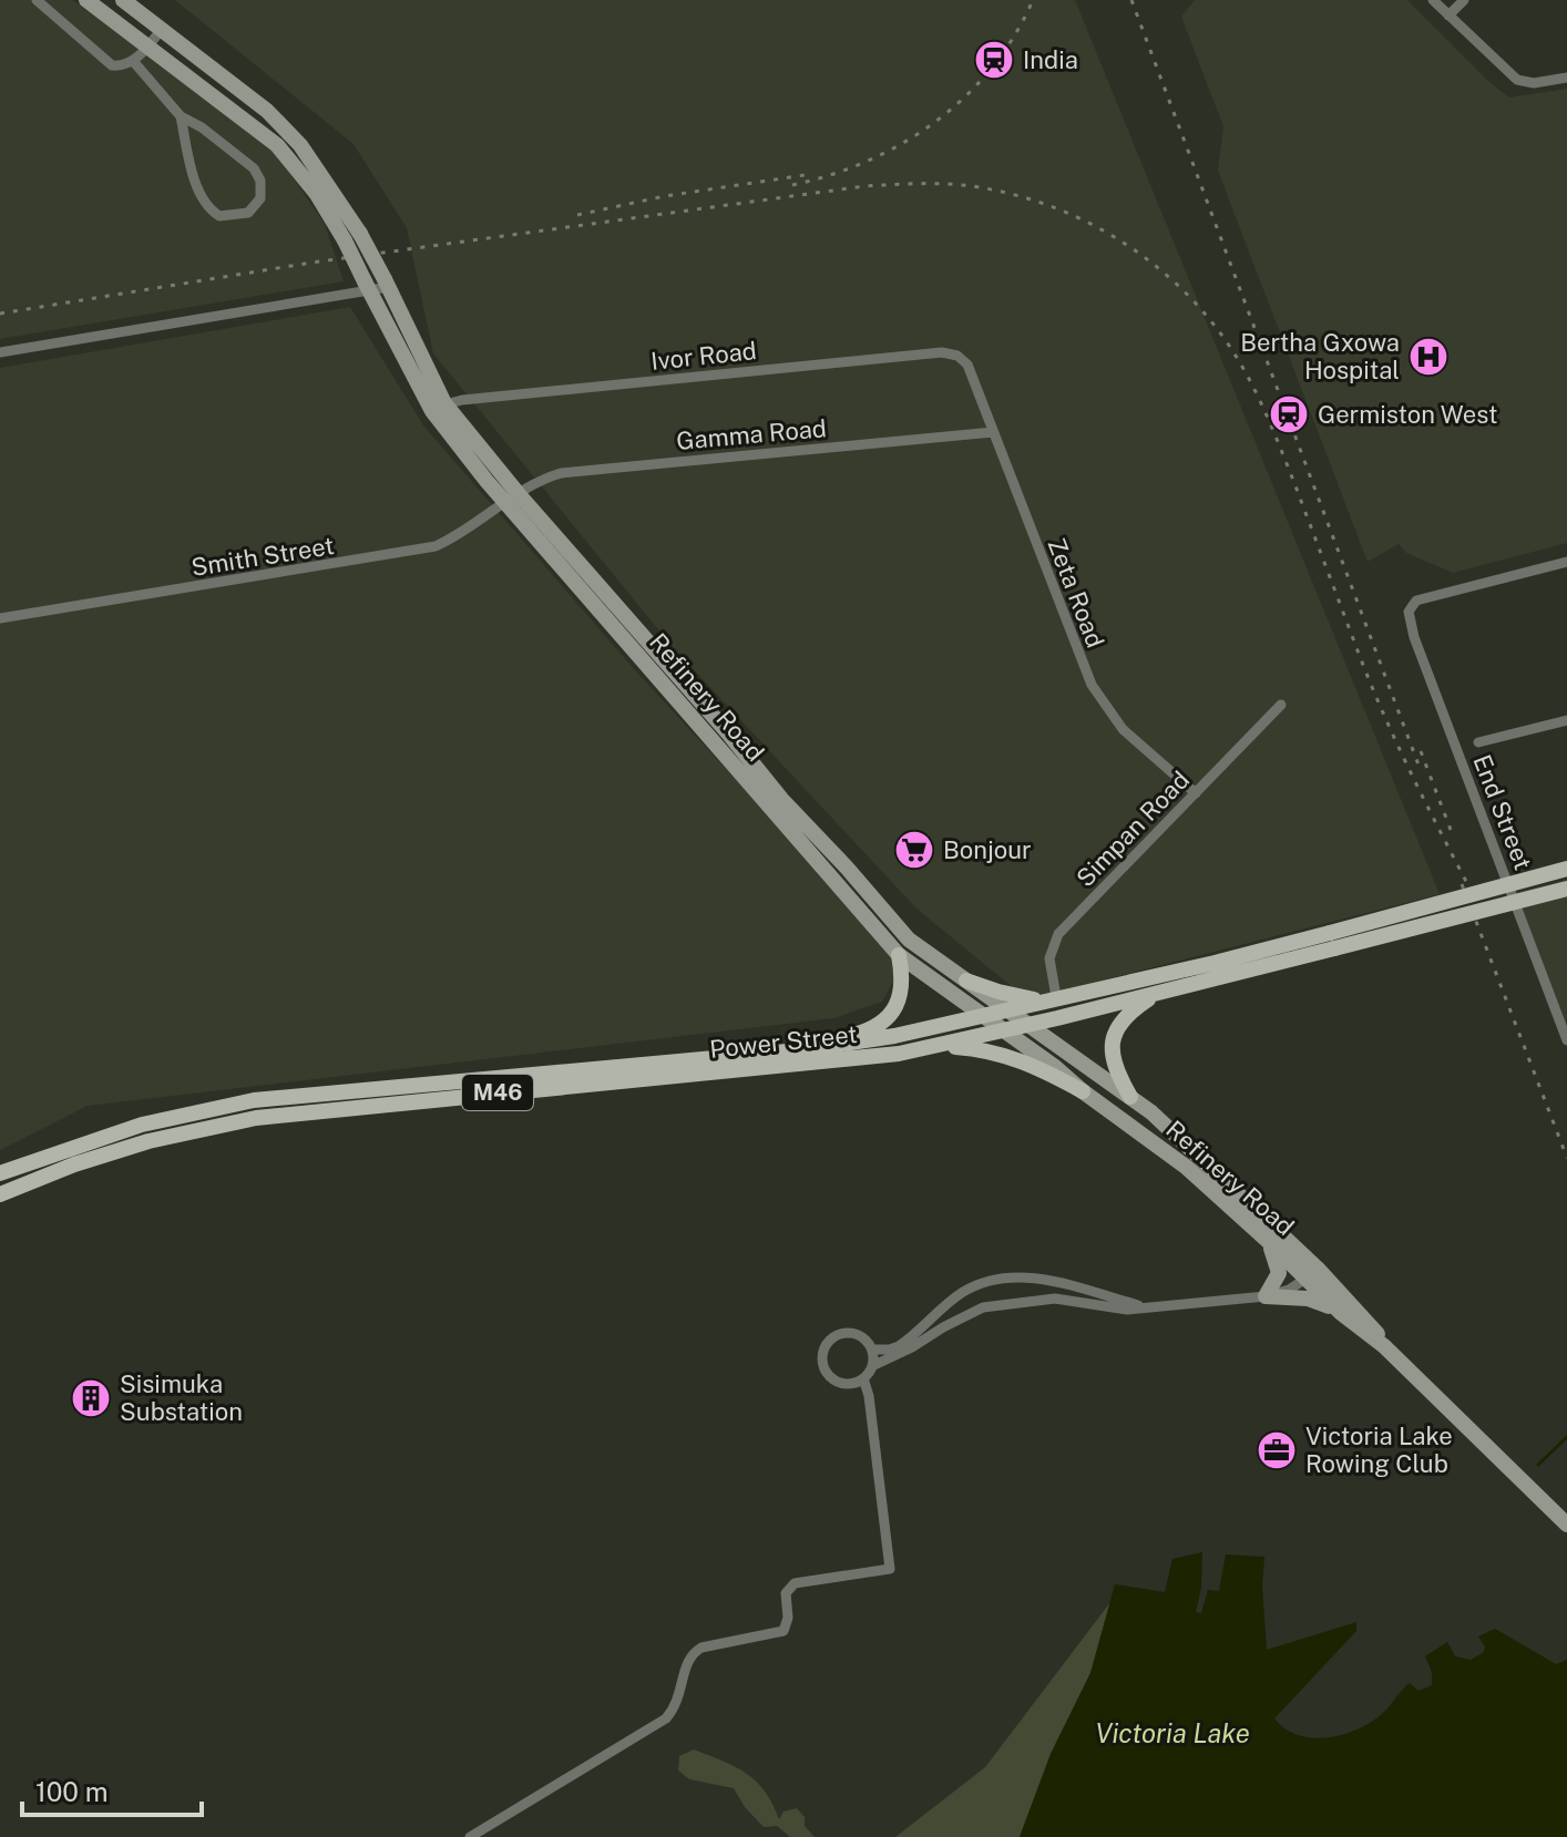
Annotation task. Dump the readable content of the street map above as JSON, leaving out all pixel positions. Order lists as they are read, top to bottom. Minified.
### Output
{"streets":{"main road":["Refinery Road","Power Street","M46"],"street":["Ivor Road","Gamma Road","Smith Street","Zeta Road","End Street","Simpan Road"]},"crossings":[["Ivor Road","Zeta Road"],["Ivor Road","Refinery Road"],["Gamma Road","Smith Street"],["Gamma Road","Zeta Road"],["Gamma Road","Refinery Road"],["Smith Street","Refinery Road"],["Zeta Road","Simpan Road"],["Refinery Road","Power Street"],["Simpan Road","Power Street"]],"water":["Victoria Lake"],"places":{"station":["India","Germiston West"],"hospital":["Bertha Gxowa Hospital"],"supermarket":["Bonjour"],"building":["Sisimuka Substation"],"office":["Victoria Lake Rowing Club"]},"scale_bar":"100 m"}
